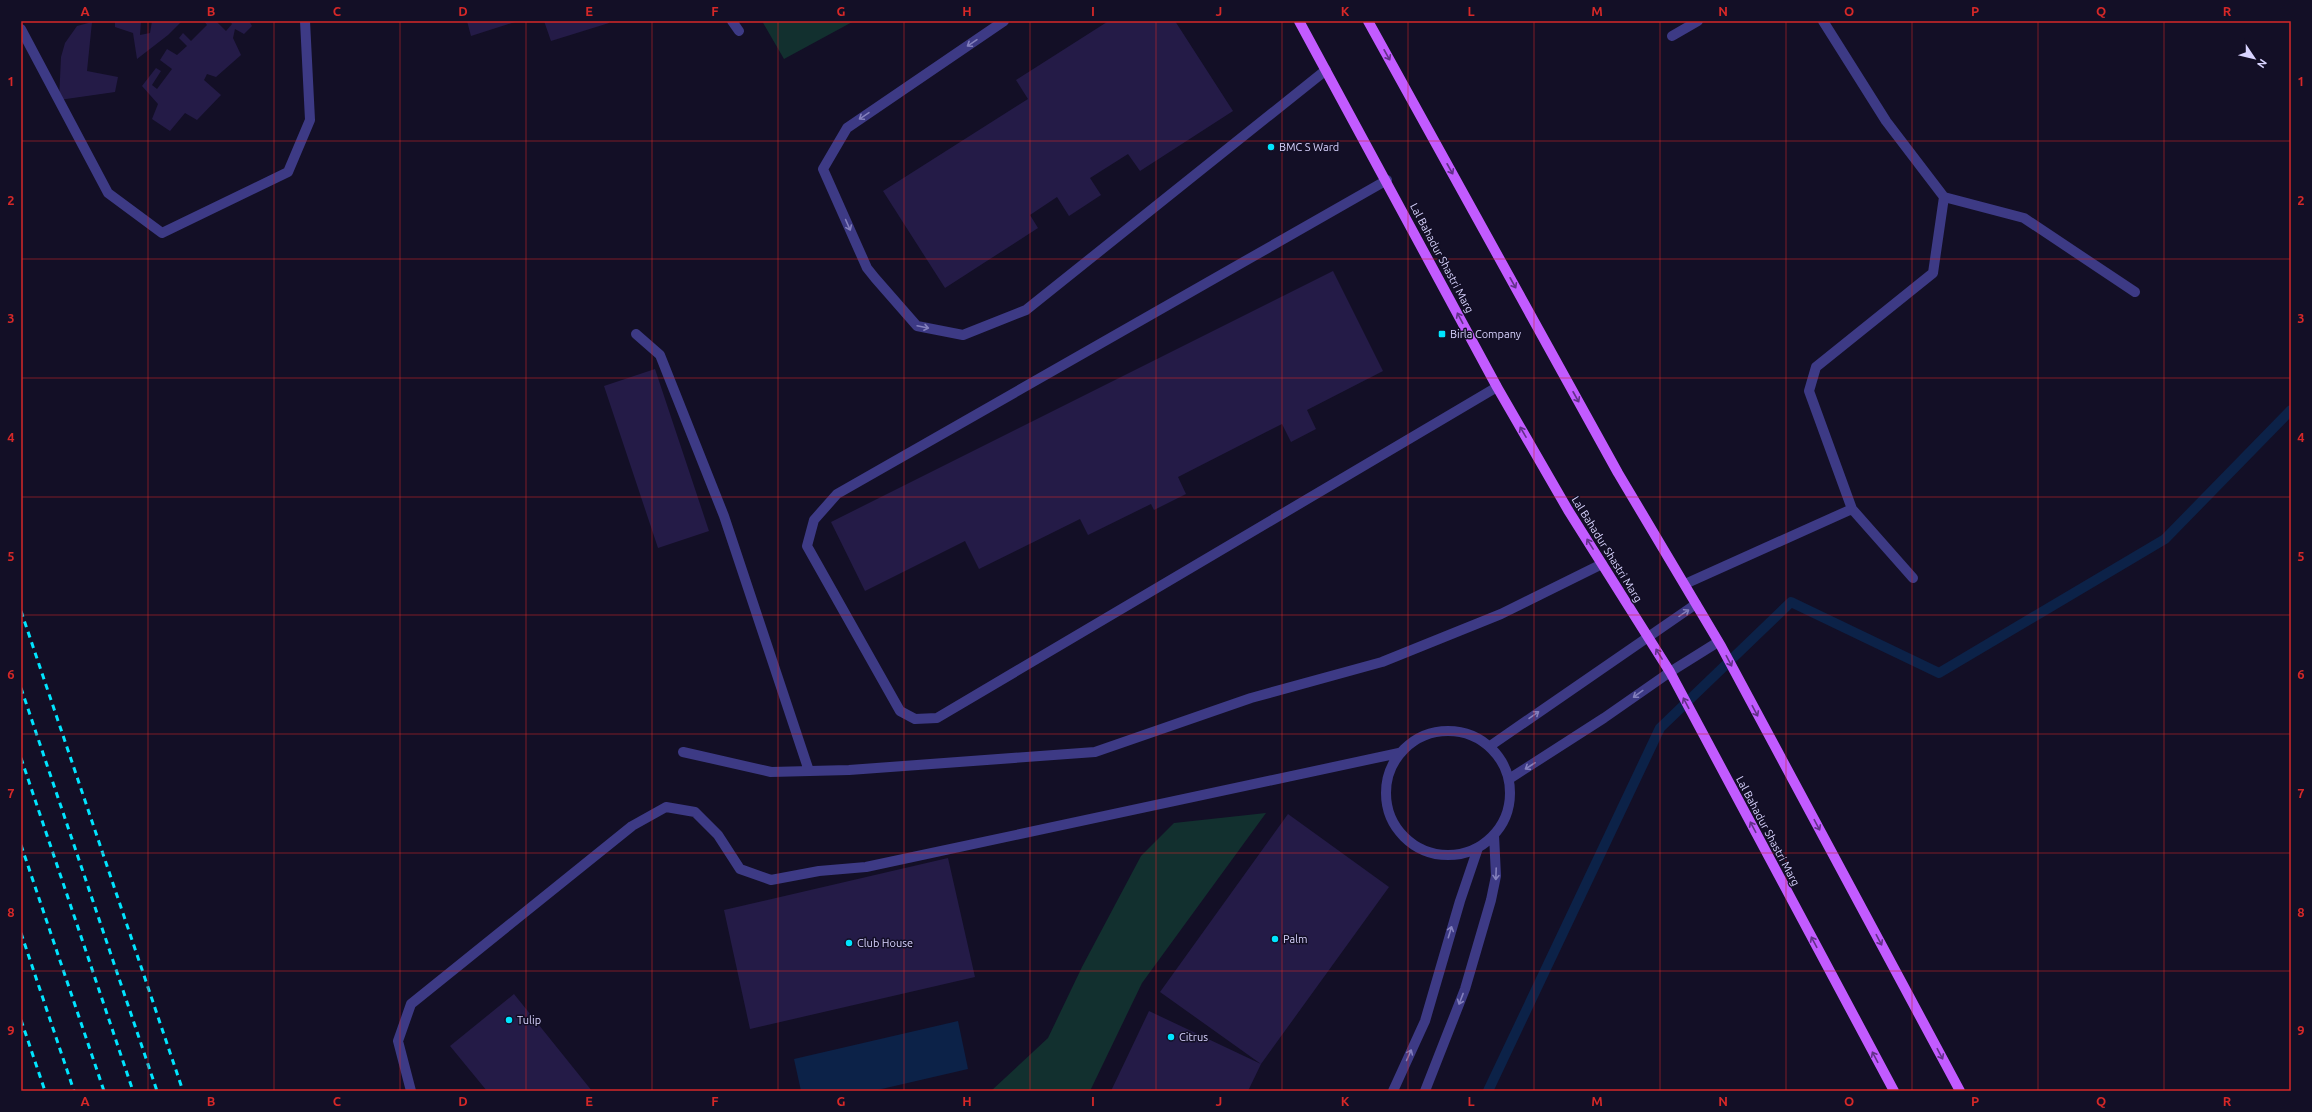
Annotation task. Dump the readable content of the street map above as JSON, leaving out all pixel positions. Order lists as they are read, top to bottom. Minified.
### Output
{"streets":{"main road":["Lal Bahadur Shastri Marg"]},"places":{"other":["BMC S Ward","Palm","Club House","Tulip","Citrus"],"transit":["Birla Company"]},"north":"bottom right","grid":{"columns":["A","B","C","D","E","F","G","H","I","J","K","L","M","N","O","P","Q","R"],"rows":["1","2","3","4","5","6","7","8","9"]}}
